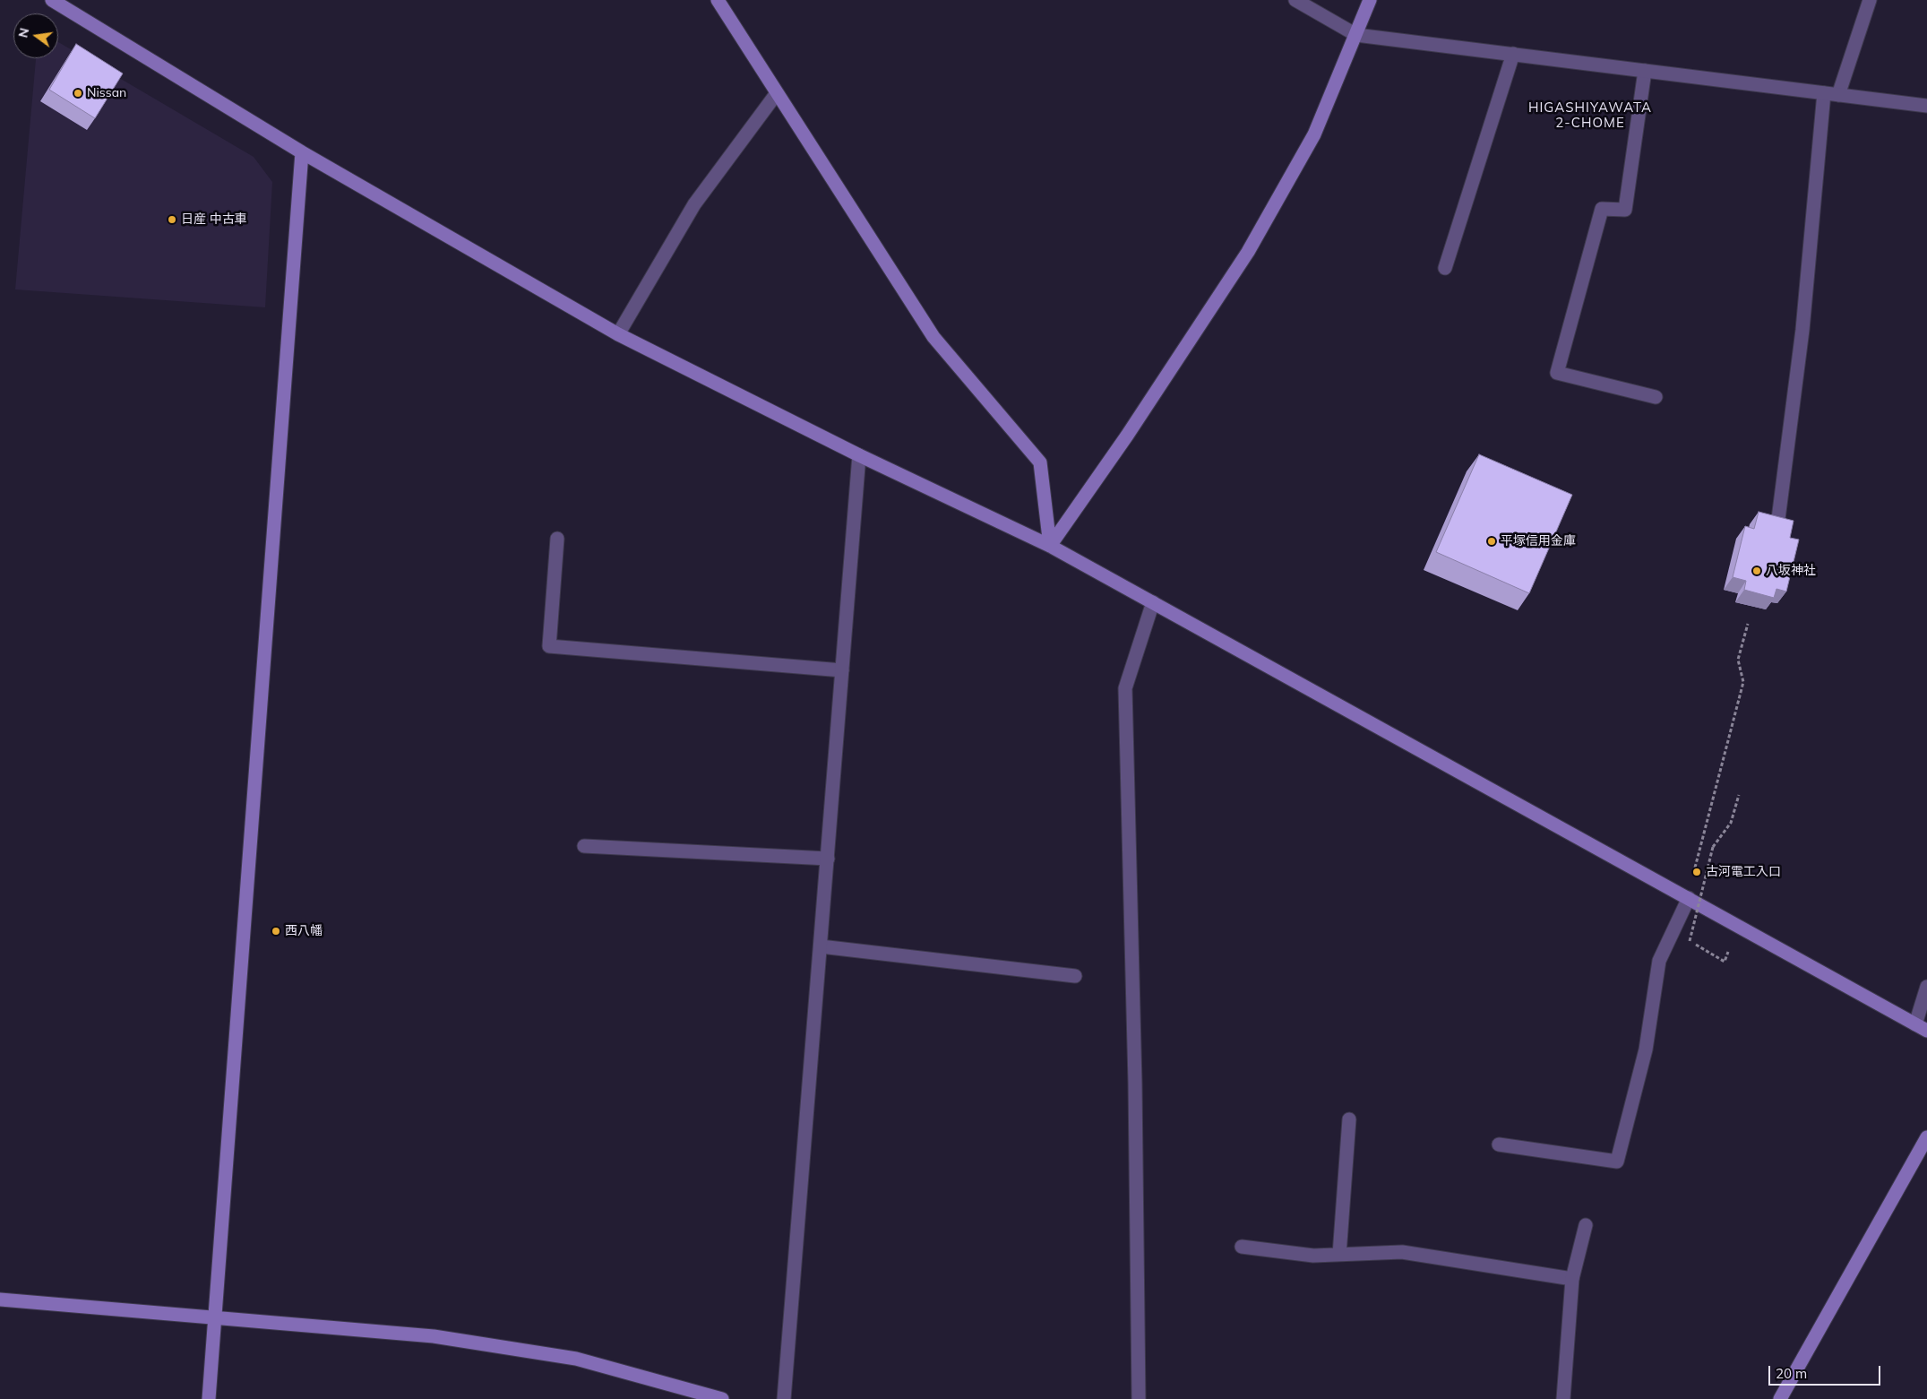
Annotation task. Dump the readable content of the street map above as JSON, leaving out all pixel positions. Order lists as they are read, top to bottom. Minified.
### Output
{"districts":["HIGASHIYAWATA 2-CHOME"],"places":["Nissan","日産 中古車","平塚信用金庫","八坂神社","古河電工入口","西八幡"],"scale_bar":"20 m","north":"left"}
